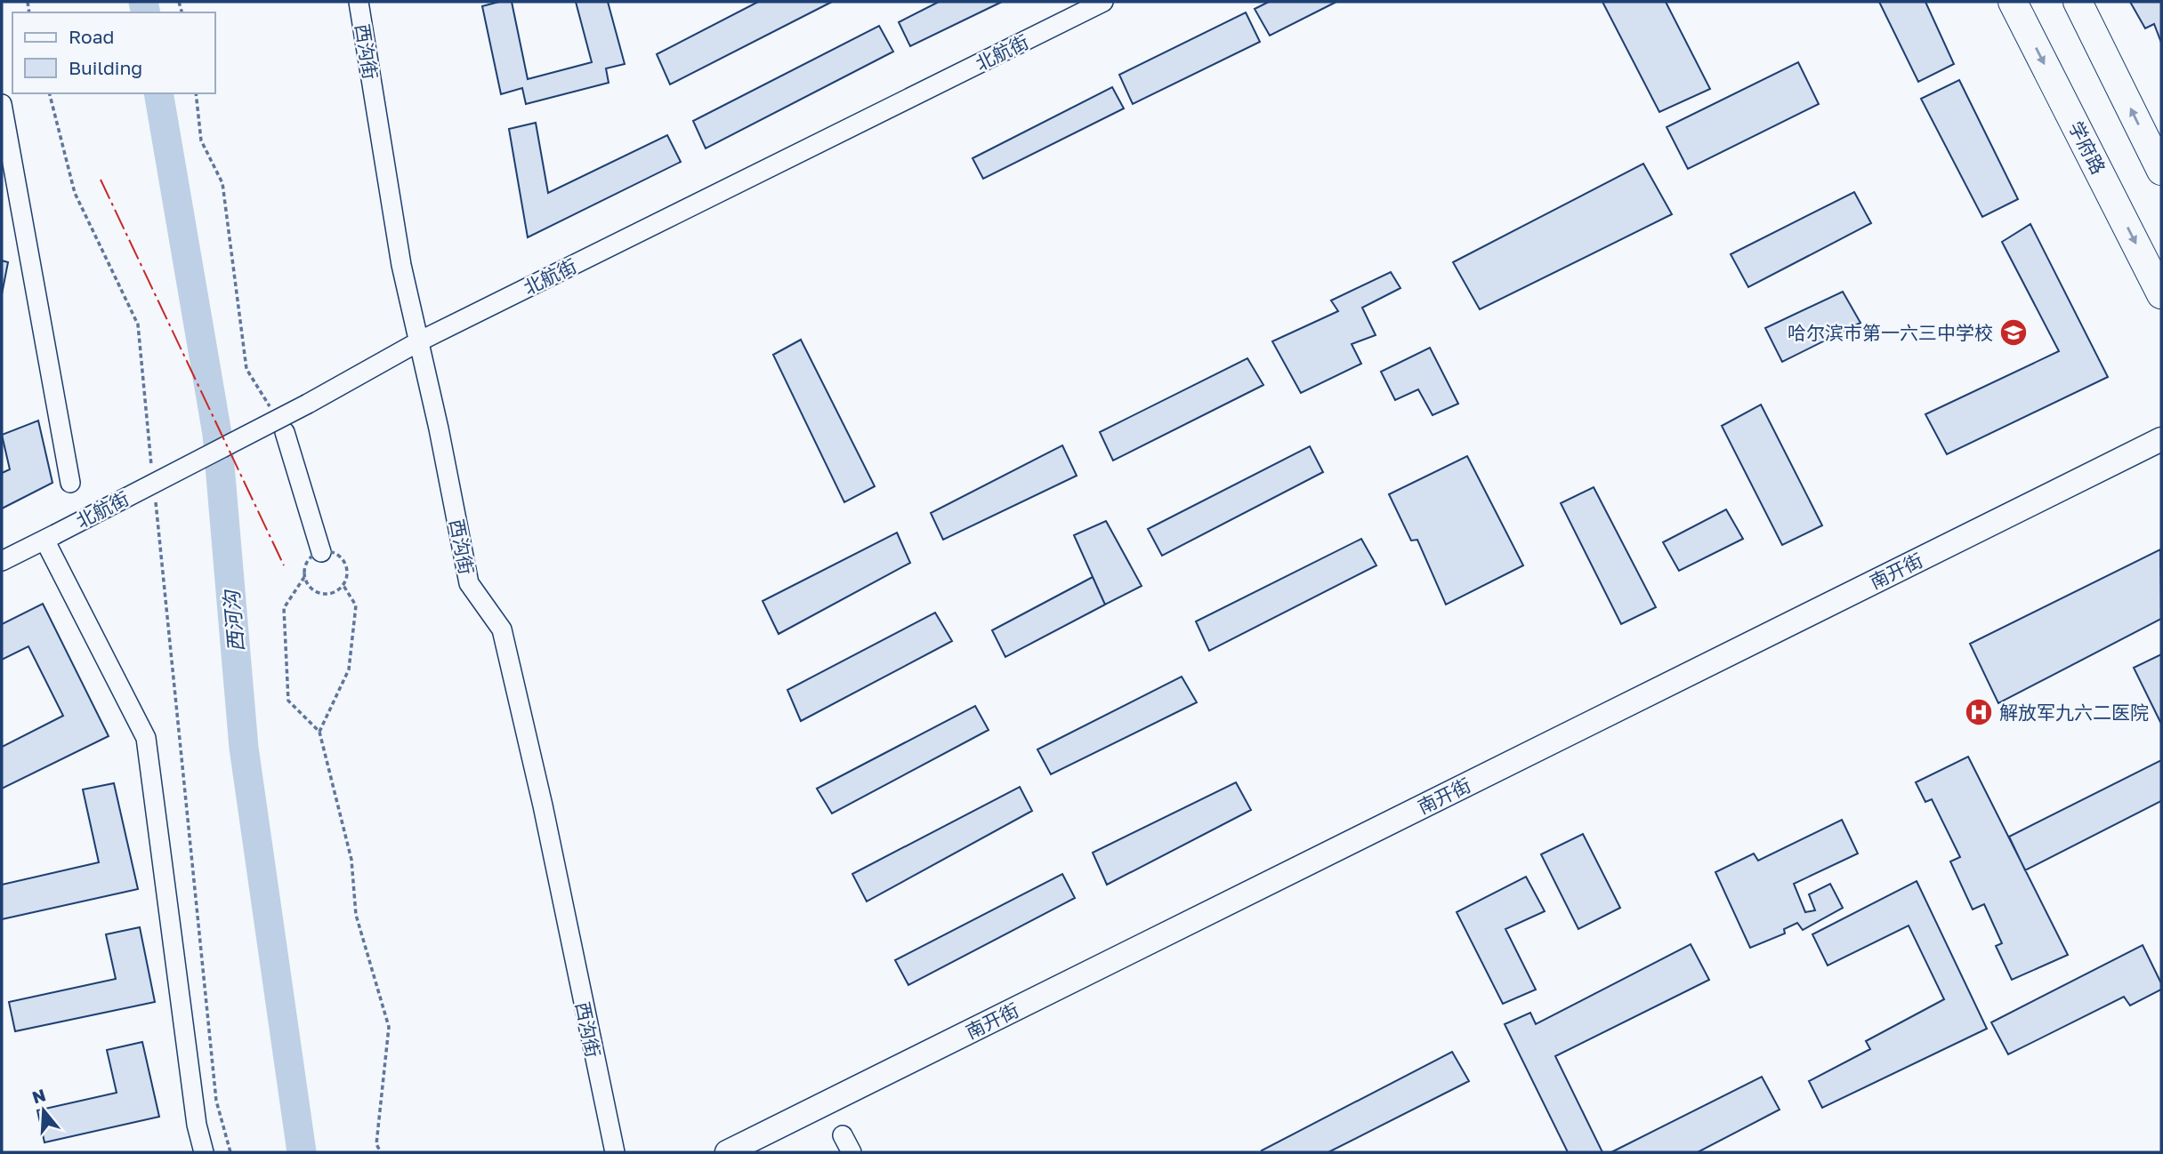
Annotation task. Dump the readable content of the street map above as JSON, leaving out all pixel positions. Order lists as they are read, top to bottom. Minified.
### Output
{"streets":{"highway":["学府路"],"main road":["南开街"],"street":["西沟街","北航街"]},"crossings":[["西沟街","北航街"]],"water":["西河沟"],"places":{"school or university":["哈尔滨市第一六三中学校"],"hospital":["解放军九六二医院"]},"legend":["Road","Building"],"north":"top"}
